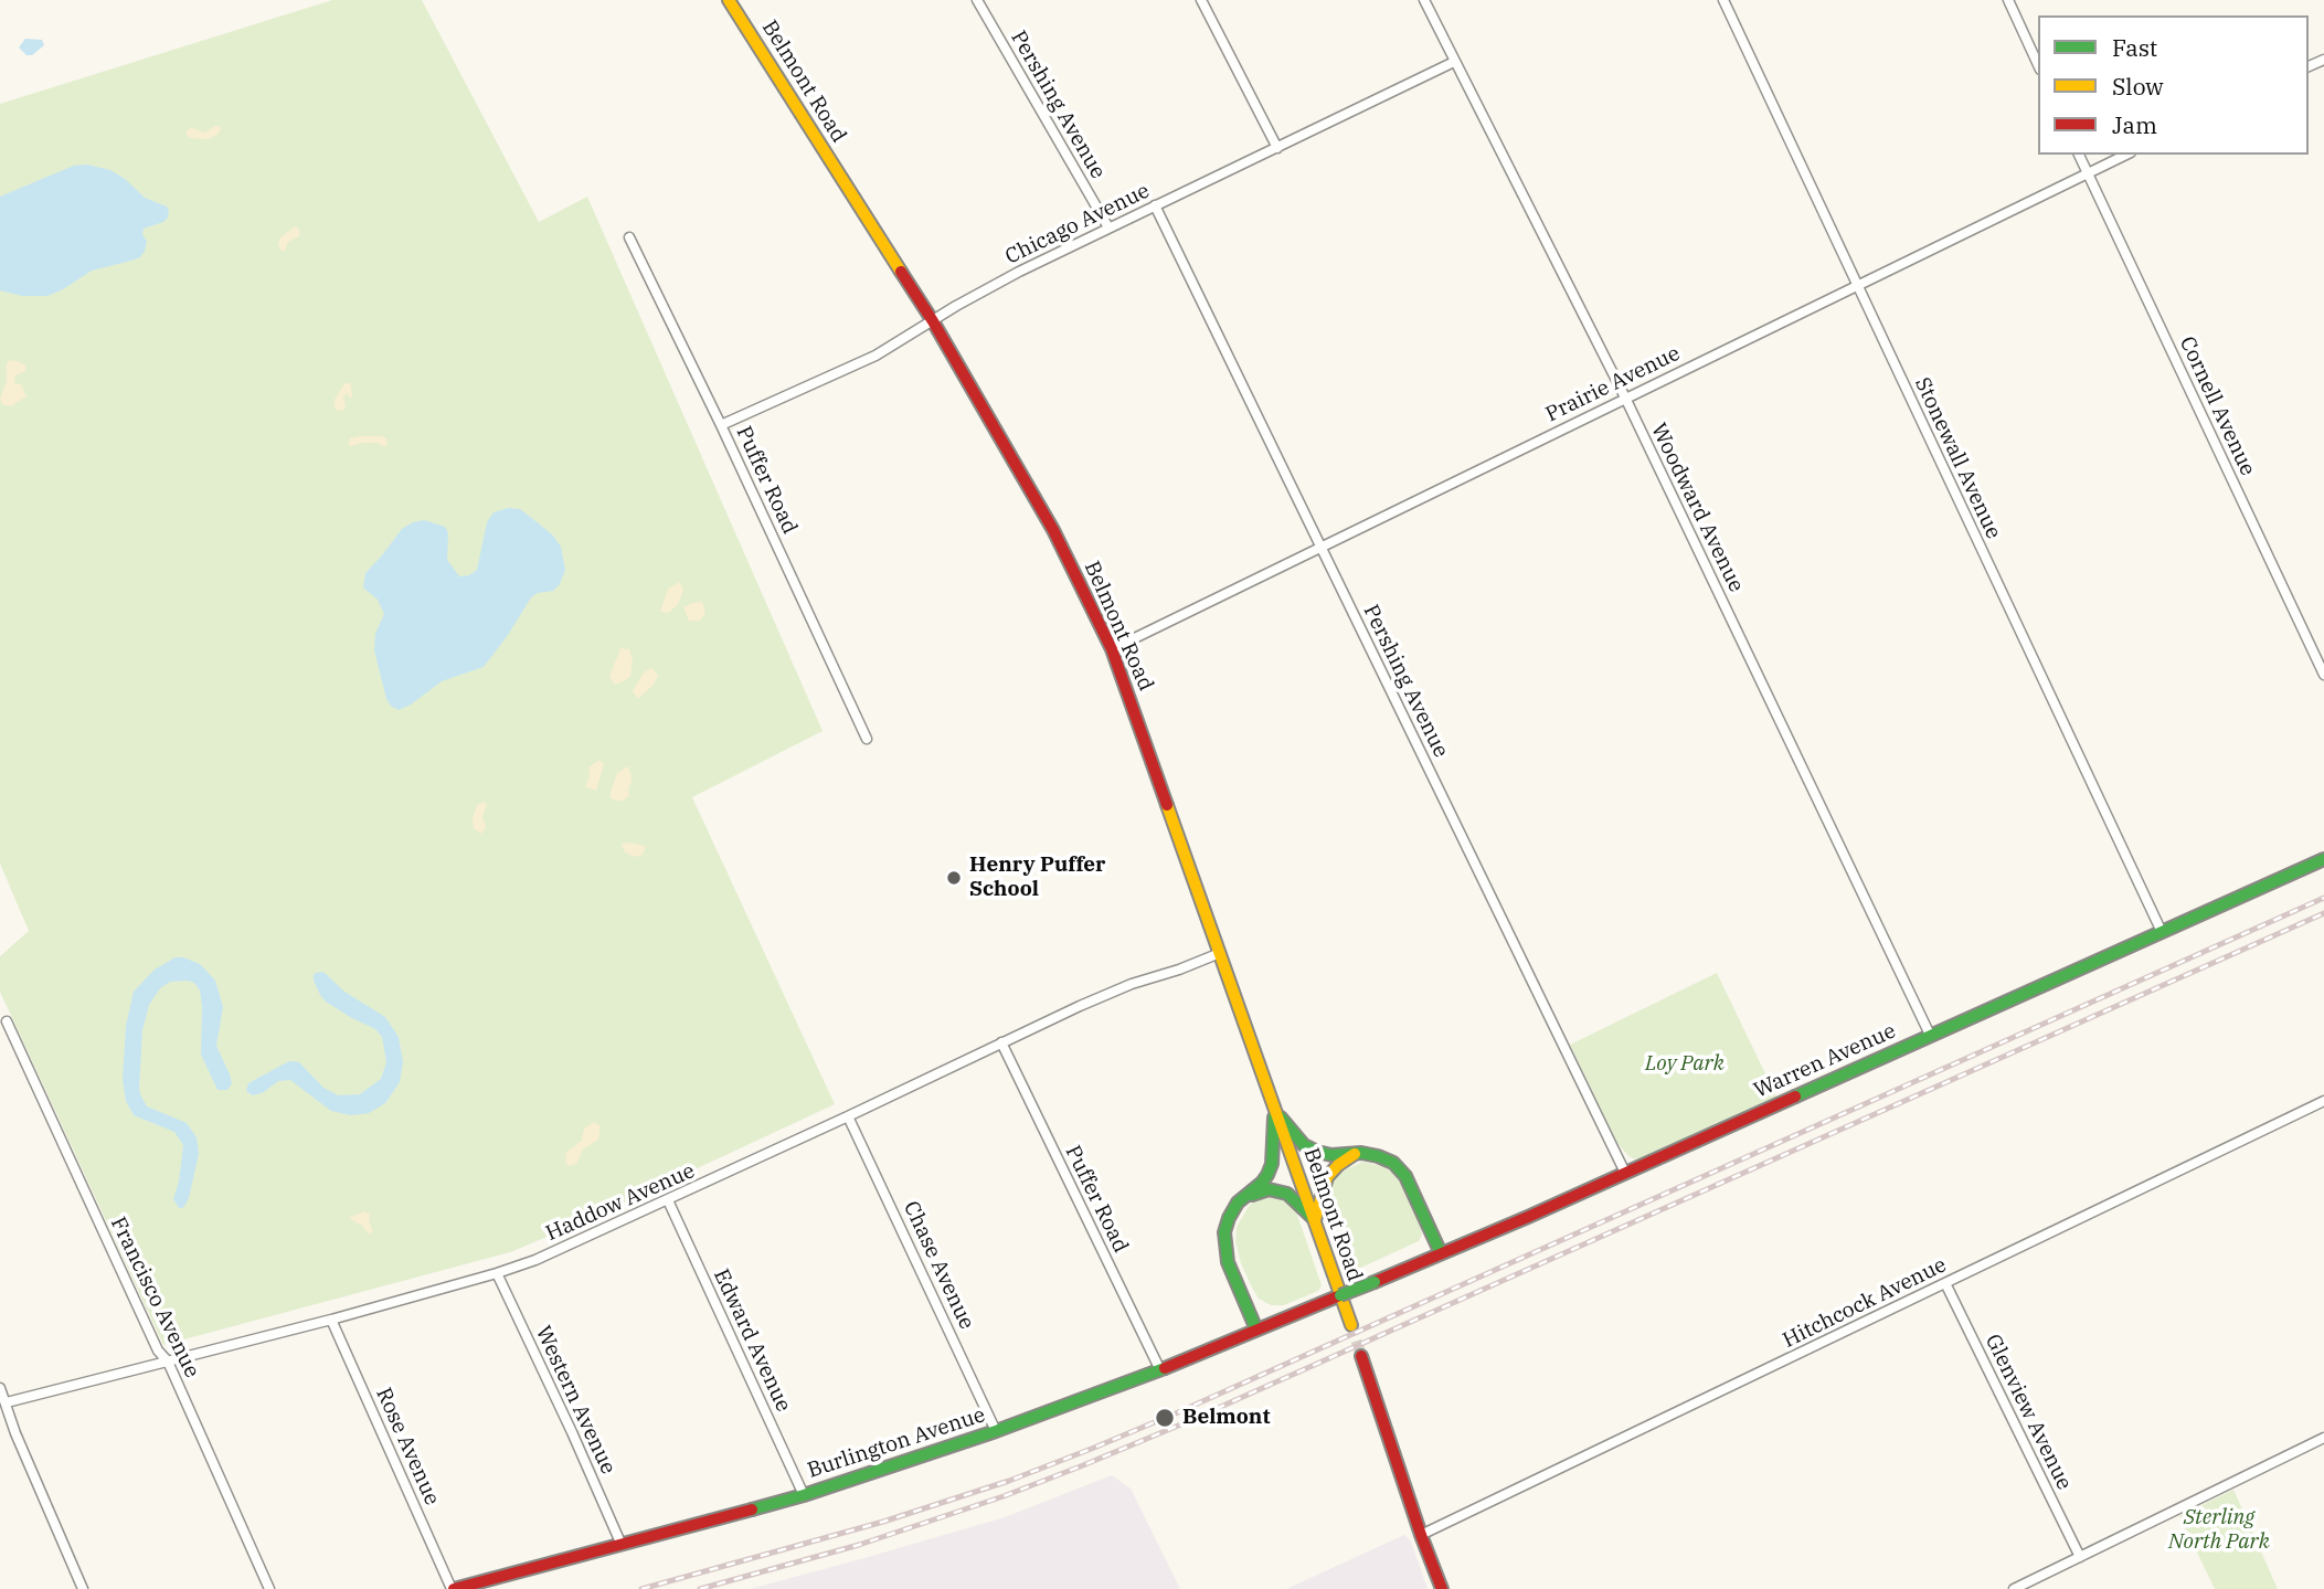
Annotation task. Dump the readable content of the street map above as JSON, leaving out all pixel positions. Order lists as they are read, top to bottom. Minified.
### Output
{"streets":{"main road":["Belmont Road","Warren Avenue","Burlington Avenue"],"street":["Pershing Avenue","Chicago Avenue","Prairie Avenue","Cornell Avenue","Stonewall Avenue","Puffer Road","Woodward Avenue","Haddow Avenue","Chase Avenue","Francisco Avenue","Hitchcock Avenue","Edward Avenue","Western Avenue","Glenview Avenue","Rose Avenue"]},"crossings":[["Belmont Road","Chicago Avenue"],["Belmont Road","Prairie Avenue"],["Belmont Road","Haddow Avenue"],["Pershing Avenue","Chicago Avenue"],["Pershing Avenue","Prairie Avenue"],["Pershing Avenue","Warren Avenue"],["Chicago Avenue","Puffer Road"],["Chicago Avenue","Woodward Avenue"],["Prairie Avenue","Cornell Avenue"],["Prairie Avenue","Stonewall Avenue"],["Prairie Avenue","Woodward Avenue"],["Stonewall Avenue","Warren Avenue"],["Puffer Road","Haddow Avenue"],["Puffer Road","Burlington Avenue"],["Woodward Avenue","Warren Avenue"],["Warren Avenue","Burlington Avenue"],["Haddow Avenue","Chase Avenue"],["Haddow Avenue","Francisco Avenue"],["Haddow Avenue","Edward Avenue"],["Haddow Avenue","Western Avenue"],["Haddow Avenue","Rose Avenue"],["Chase Avenue","Burlington Avenue"],["Hitchcock Avenue","Glenview Avenue"],["Edward Avenue","Burlington Avenue"],["Western Avenue","Burlington Avenue"],["Burlington Avenue","Rose Avenue"]],"parks":["Loy Park","Sterling North Park"],"places":["Henry Puffer School","Belmont"],"legend":["Fast","Slow","Jam"]}
